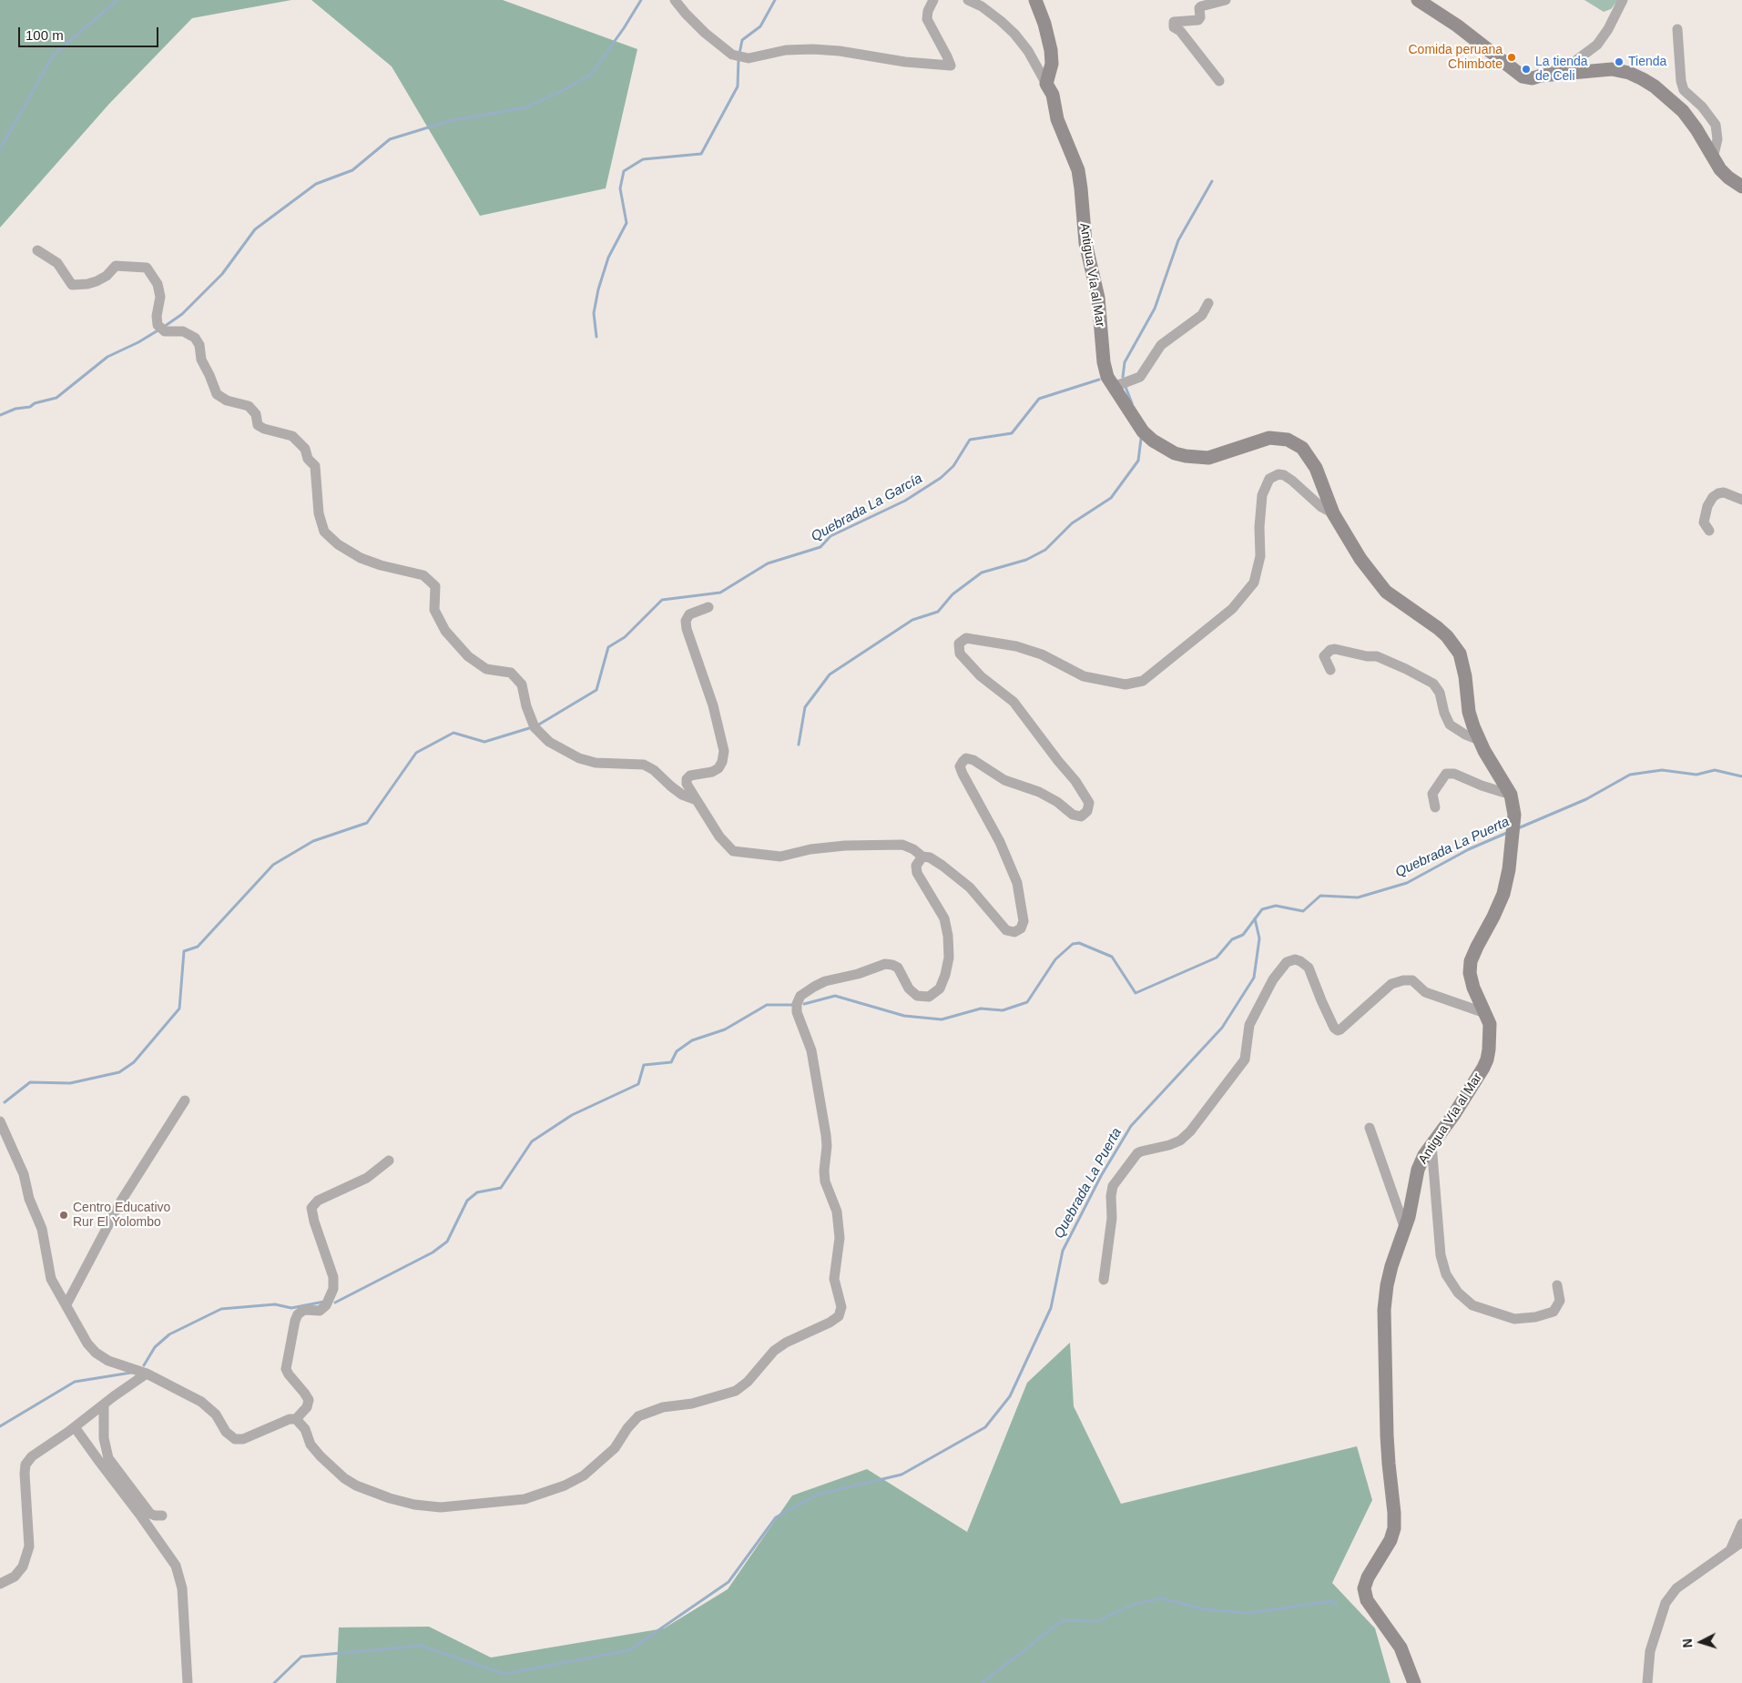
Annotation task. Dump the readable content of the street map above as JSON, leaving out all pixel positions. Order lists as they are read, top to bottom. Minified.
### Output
{"streets":{"main road":["Antigua Vía al Mar"]},"water":["Quebrada La García","Quebrada La Puerta"],"places":["Comida peruana Chimbote","Tienda","La tienda de Celi","Centro Educativo Rur El Yolombo"],"scale_bar":"100 m","north":"left"}
